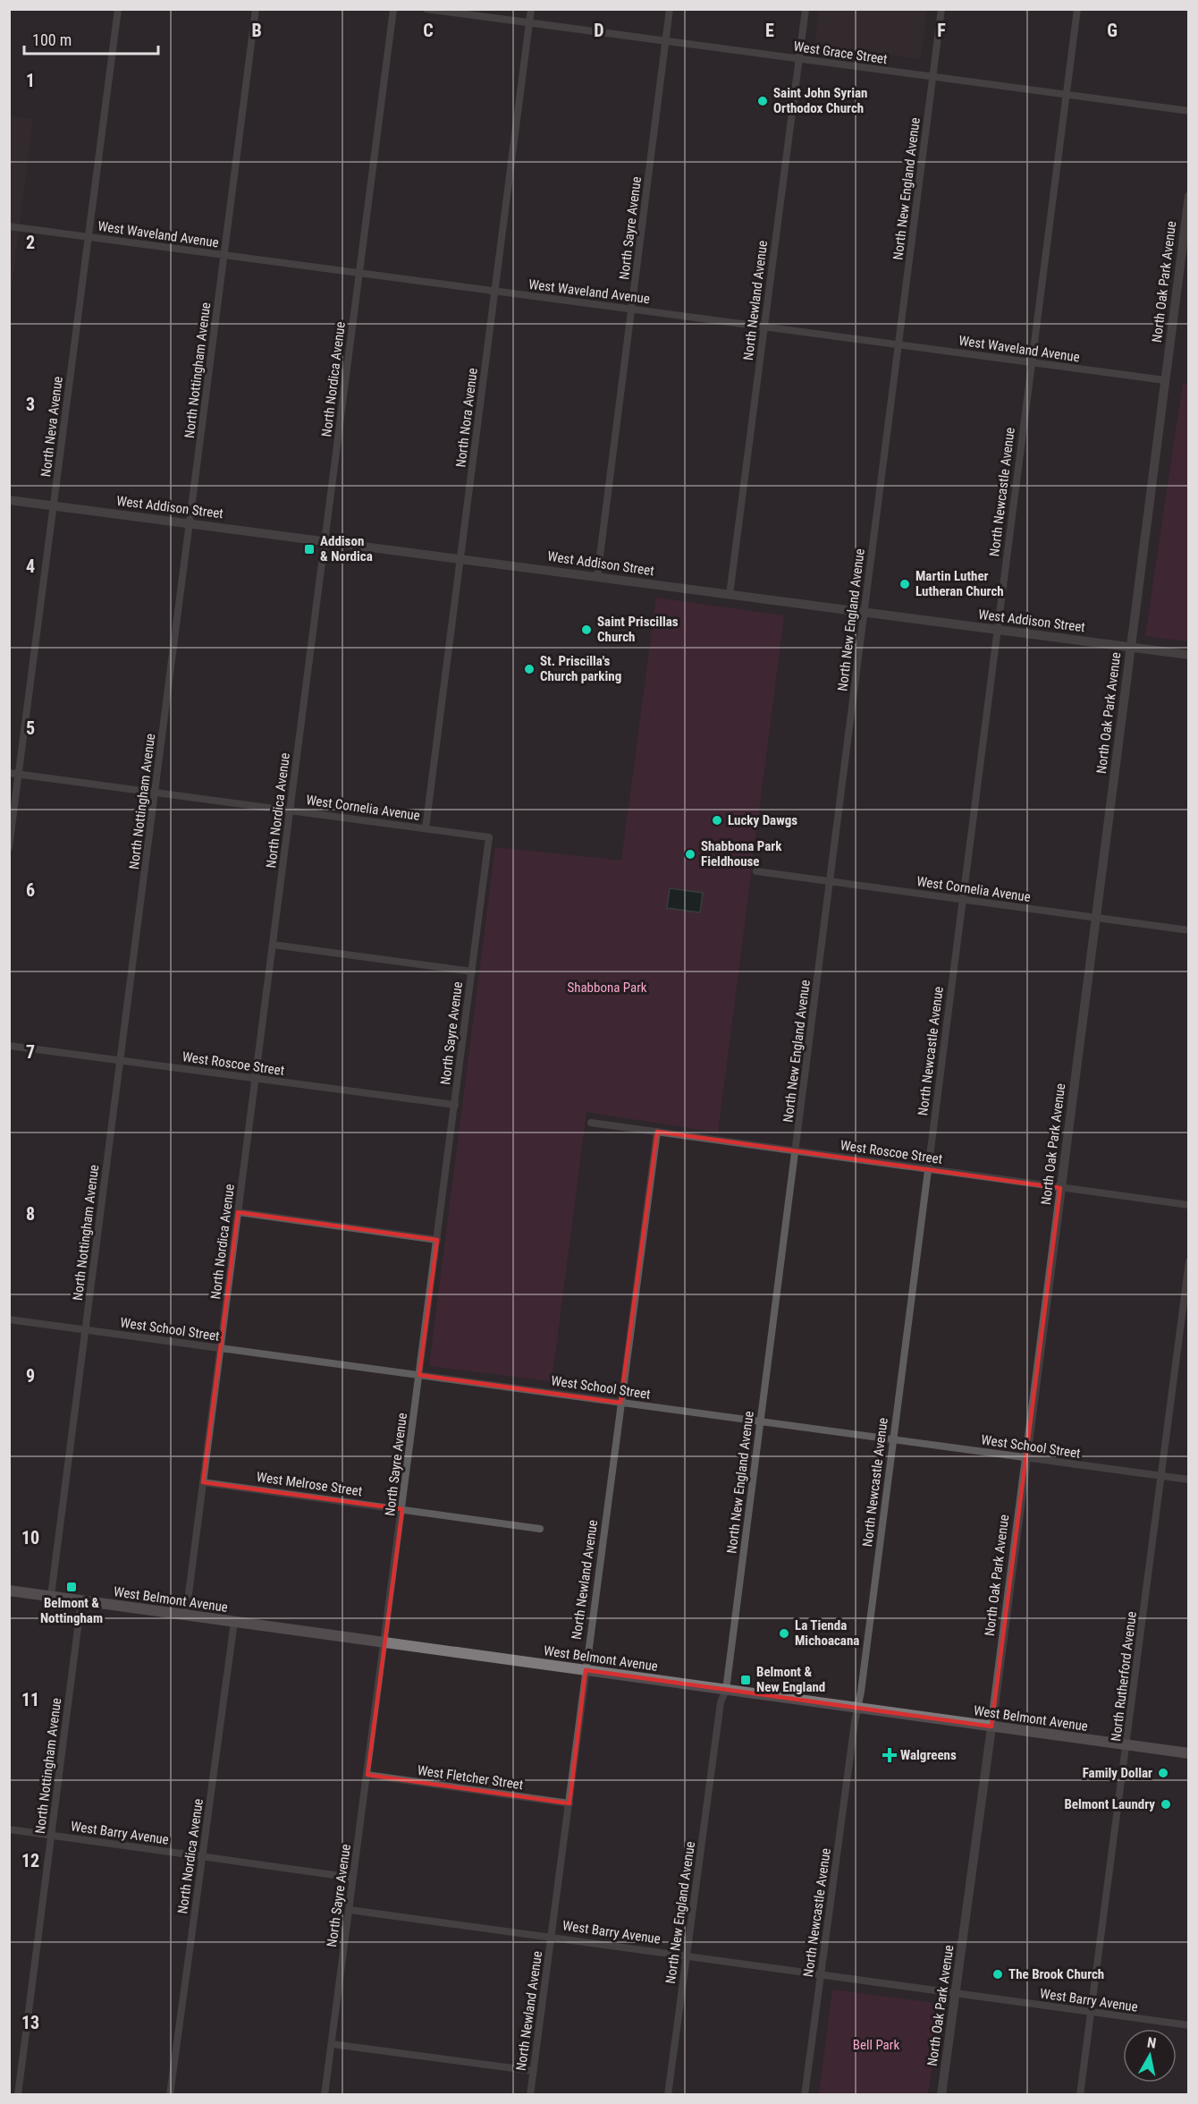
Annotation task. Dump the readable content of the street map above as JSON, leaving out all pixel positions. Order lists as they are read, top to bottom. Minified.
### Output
{"streets":{"main road":["West Belmont Avenue"],"street":["West Grace Street","North New England Avenue","North Sayre Avenue","West Waveland Avenue","North Oak Park Avenue","North Newland Avenue","North Nottingham Avenue","North Nordica Avenue","North Nora Avenue","North Neva Avenue","North Newcastle Avenue","West Addison Street","West Cornelia Avenue","West Roscoe Street","West School Street","West Melrose Street","North Rutherford Avenue","West Fletcher Street","West Barry Avenue"]},"crossings":[["West Grace Street","North New England Avenue"],["West Grace Street","North Sayre Avenue"],["West Grace Street","North Newland Avenue"],["West Grace Street","North Nora Avenue"],["West Grace Street","North Newcastle Avenue"],["North New England Avenue","West Waveland Avenue"],["North New England Avenue","West Addison Street"],["North New England Avenue","West Cornelia Avenue"],["North New England Avenue","West Roscoe Street"],["North New England Avenue","West School Street"],["North New England Avenue","West Belmont Avenue"],["North New England Avenue","West Barry Avenue"],["North Sayre Avenue","West Waveland Avenue"],["North Sayre Avenue","West Addison Street"],["North Sayre Avenue","West Cornelia Avenue"],["North Sayre Avenue","West Roscoe Street"],["North Sayre Avenue","West School Street"],["North Sayre Avenue","West Melrose Street"],["North Sayre Avenue","West Belmont Avenue"],["North Sayre Avenue","West Fletcher Street"],["North Sayre Avenue","West Barry Avenue"],["West Waveland Avenue","North Oak Park Avenue"],["West Waveland Avenue","North Newland Avenue"],["West Waveland Avenue","North Nottingham Avenue"],["West Waveland Avenue","North Nordica Avenue"],["West Waveland Avenue","North Nora Avenue"],["West Waveland Avenue","North Neva Avenue"],["West Waveland Avenue","North Newcastle Avenue"],["North Oak Park Avenue","West Addison Street"],["North Oak Park Avenue","West Cornelia Avenue"],["North Oak Park Avenue","West Roscoe Street"],["North Oak Park Avenue","West School Street"],["North Oak Park Avenue","West Belmont Avenue"],["North Oak Park Avenue","West Barry Avenue"],["North Newland Avenue","West Addison Street"],["North Newland Avenue","West Roscoe Street"],["North Newland Avenue","West School Street"],["North Newland Avenue","West Belmont Avenue"],["North Newland Avenue","West Fletcher Street"],["North Newland Avenue","West Barry Avenue"],["North Nottingham Avenue","West Addison Street"],["North Nottingham Avenue","West Cornelia Avenue"],["North Nottingham Avenue","West Roscoe Street"],["North Nottingham Avenue","West School Street"],["North Nottingham Avenue","West Belmont Avenue"],["North Nottingham Avenue","West Barry Avenue"],["North Nordica Avenue","West Addison Street"],["North Nordica Avenue","West Cornelia Avenue"],["North Nordica Avenue","West Roscoe Street"],["North Nordica Avenue","West School Street"],["North Nordica Avenue","West Melrose Street"],["North Nordica Avenue","West Belmont Avenue"],["North Nordica Avenue","West Barry Avenue"],["North Nora Avenue","West Addison Street"],["North Nora Avenue","West Cornelia Avenue"],["North Neva Avenue","West Addison Street"],["North Neva Avenue","West Cornelia Avenue"],["North Newcastle Avenue","West Addison Street"],["North Newcastle Avenue","West Cornelia Avenue"],["North Newcastle Avenue","West Roscoe Street"],["North Newcastle Avenue","West School Street"],["North Newcastle Avenue","West Belmont Avenue"],["North Newcastle Avenue","West Barry Avenue"],["West School Street","North Rutherford Avenue"],["West Belmont Avenue","North Rutherford Avenue"],["North Rutherford Avenue","West Barry Avenue"]],"parks":["Shabbona Park","Bell Park"],"places":{"other":["Saint John Syrian Orthodox Church","Martin Luther Lutheran Church","Saint Priscillas Church","St. Priscilla's Church parking","Lucky Dawgs","Shabbona Park Fieldhouse","La Tienda Michoacana","Family Dollar","Belmont Laundry","The Brook Church"],"transit":["Addison & Nordica","Belmont & Nottingham","Belmont & New England"],"health":["Walgreens"]},"scale_bar":"100 m","north":"top","grid":{"columns":["B","C","D","E","F","G"],"rows":["1","2","3","4","5","6","7","8","9","10","11","12","13"]}}
